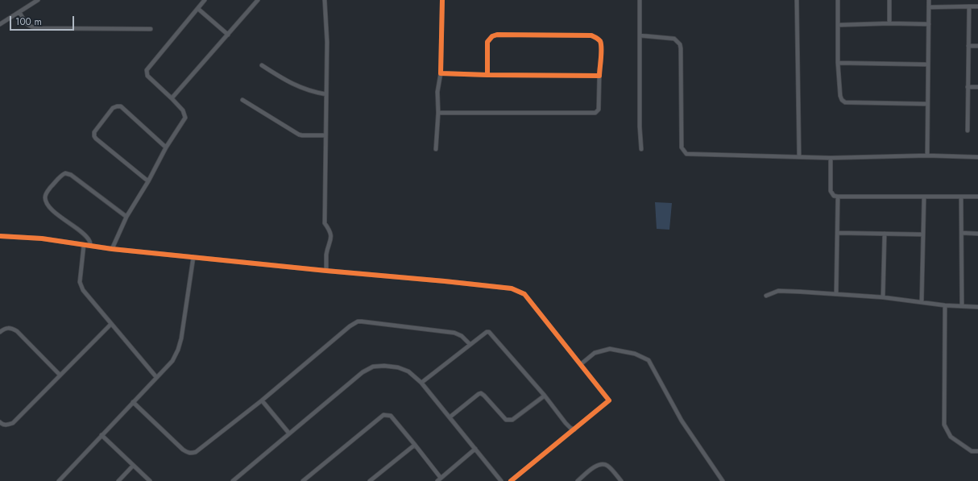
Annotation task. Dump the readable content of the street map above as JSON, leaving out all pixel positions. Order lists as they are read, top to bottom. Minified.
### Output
{"scale_bar":"100 m"}
